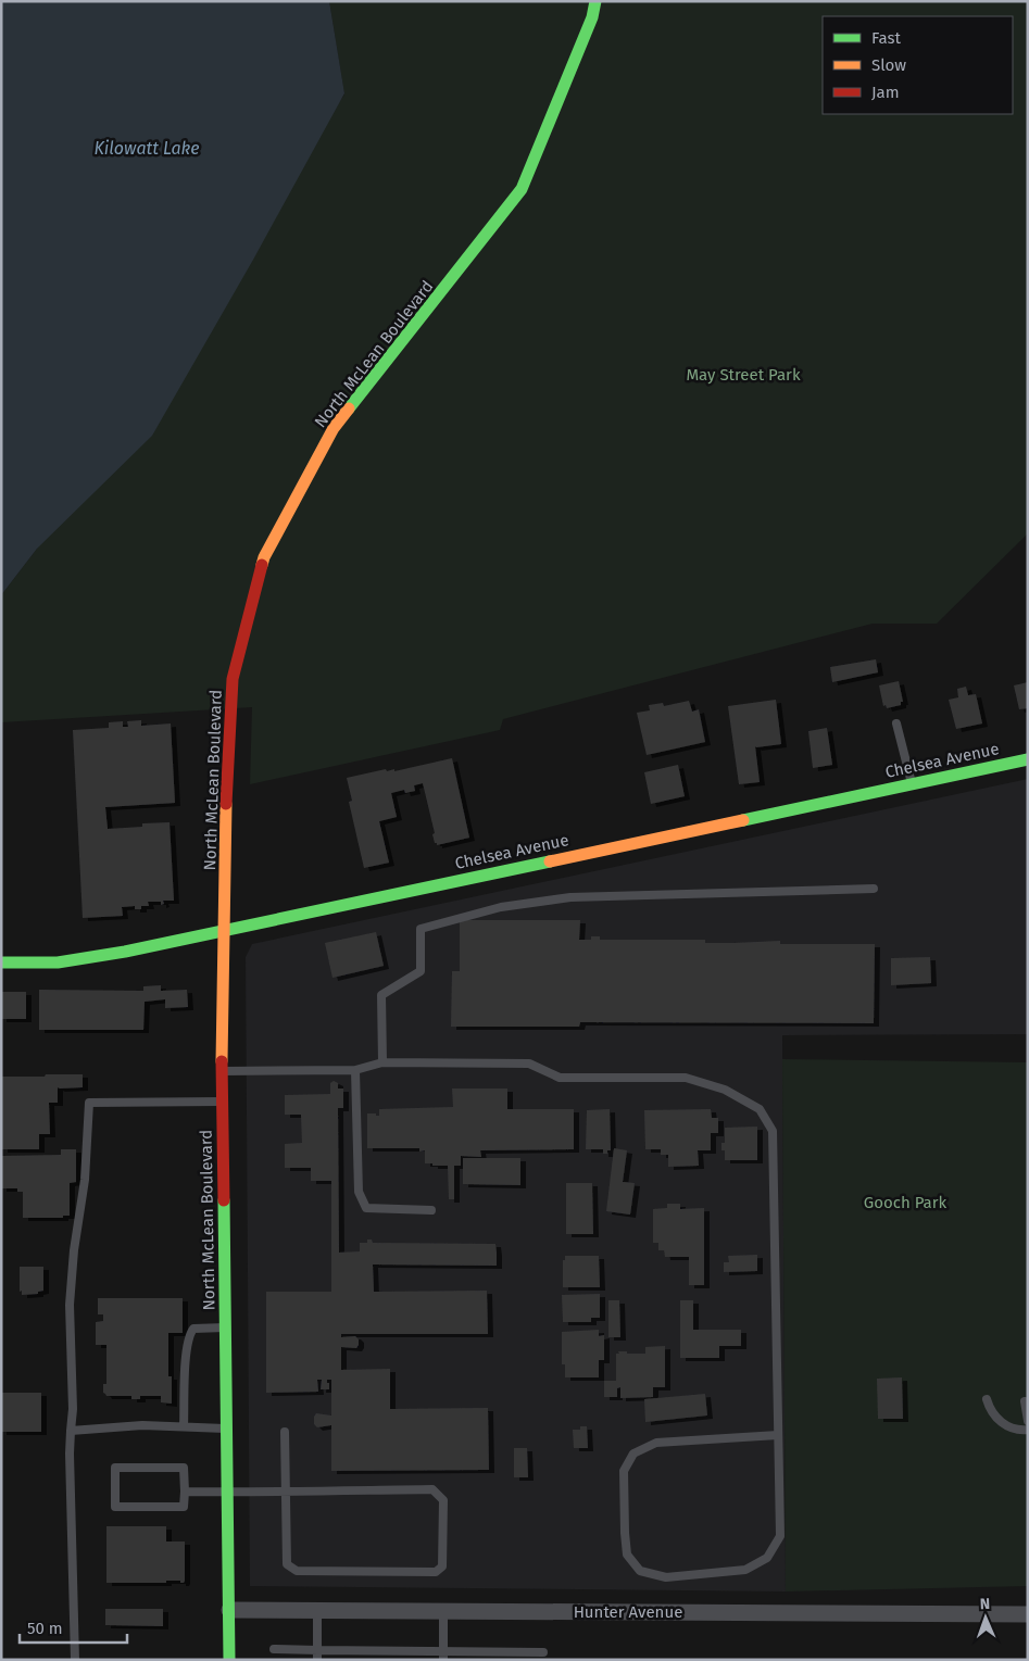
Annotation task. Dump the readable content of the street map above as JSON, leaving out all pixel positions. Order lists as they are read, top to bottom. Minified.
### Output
{"streets":{"main road":["North McLean Boulevard","Chelsea Avenue"],"street":["Hunter Avenue"]},"crossings":[["North McLean Boulevard","Chelsea Avenue"],["North McLean Boulevard","Hunter Avenue"]],"water":["Kilowatt Lake"],"parks":["May Street Park","Gooch Park"],"legend":["Fast","Slow","Jam"],"scale_bar":"50 m","north":"top"}
